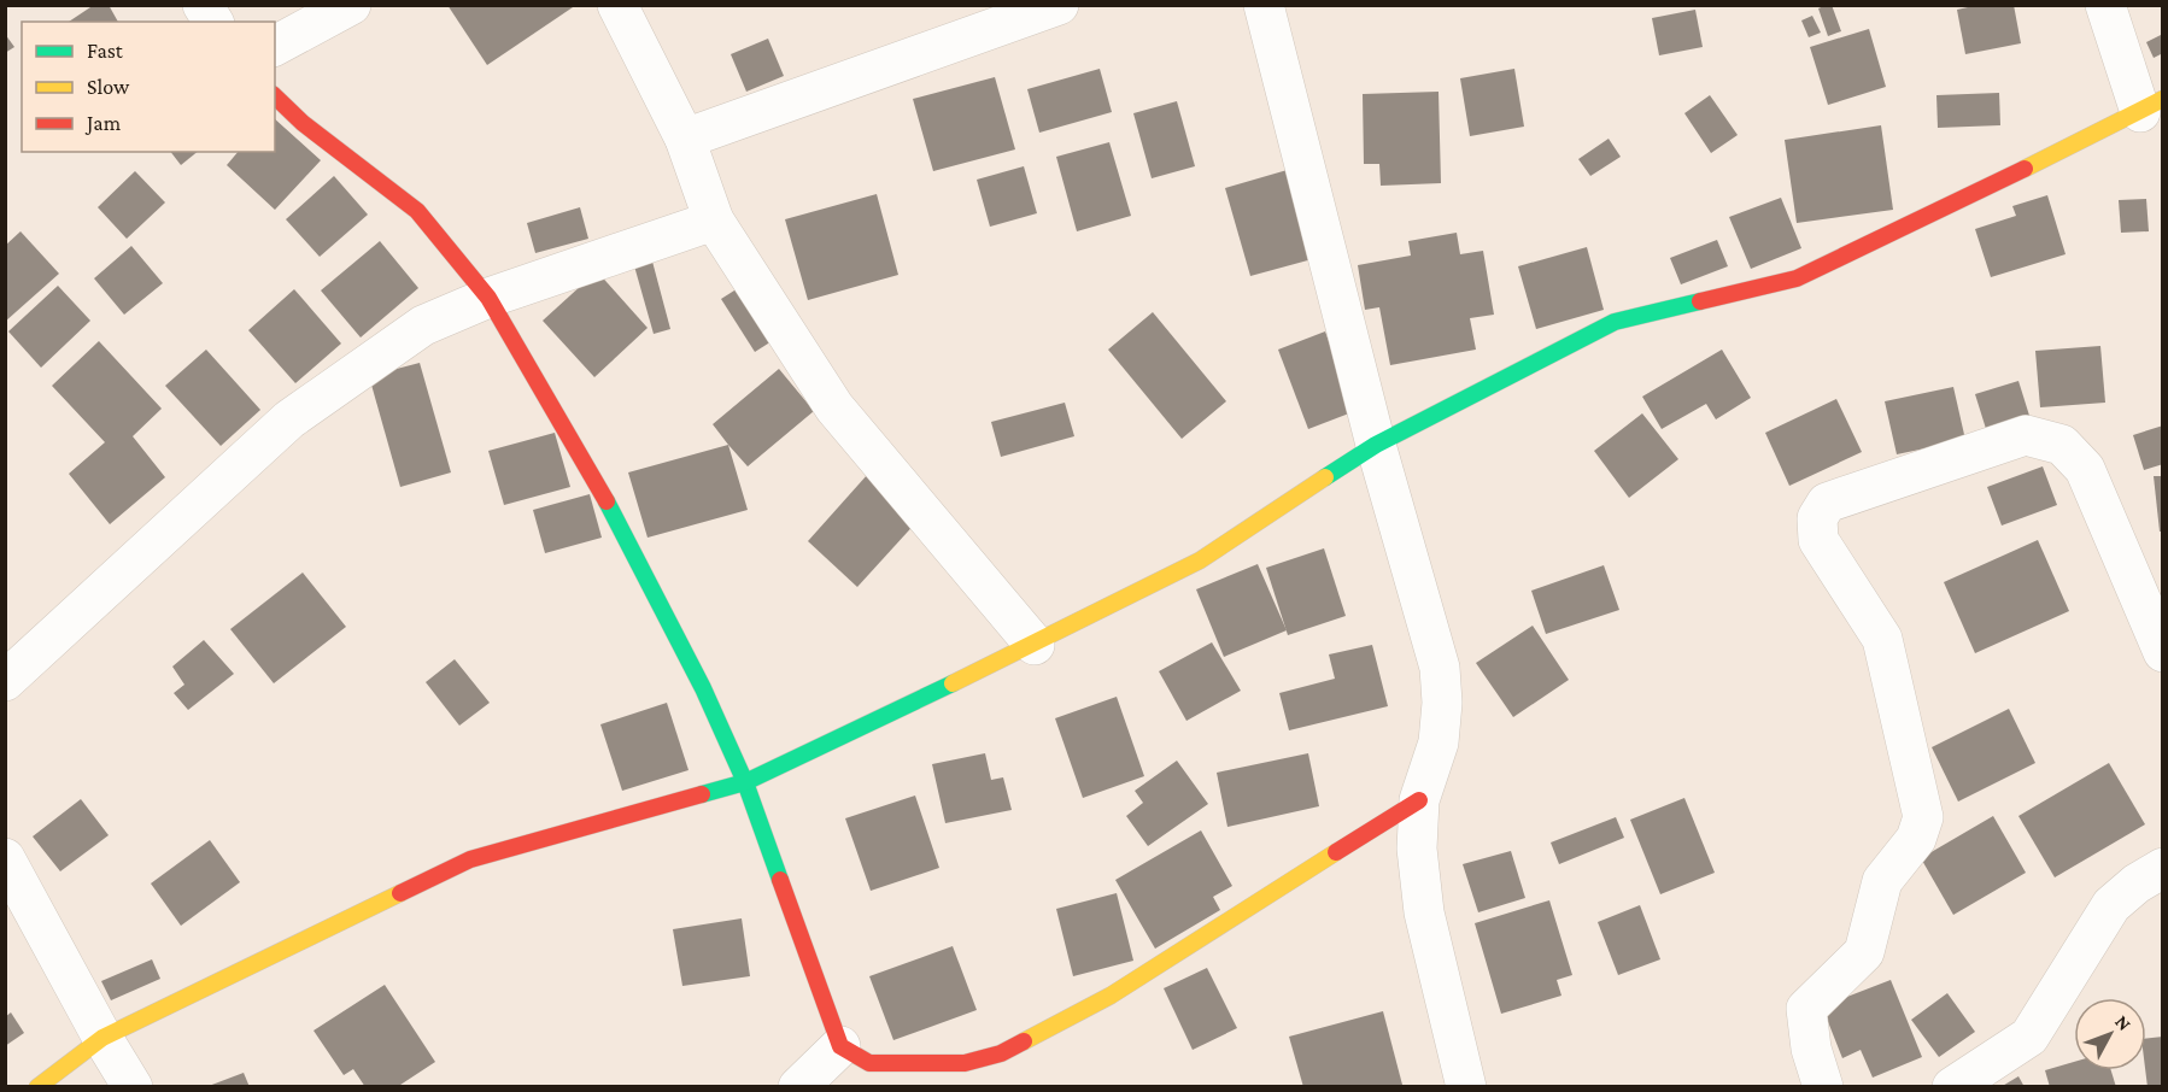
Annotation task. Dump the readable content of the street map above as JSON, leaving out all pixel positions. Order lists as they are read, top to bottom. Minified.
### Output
{"legend":["Fast","Slow","Jam"],"north":"top right"}
